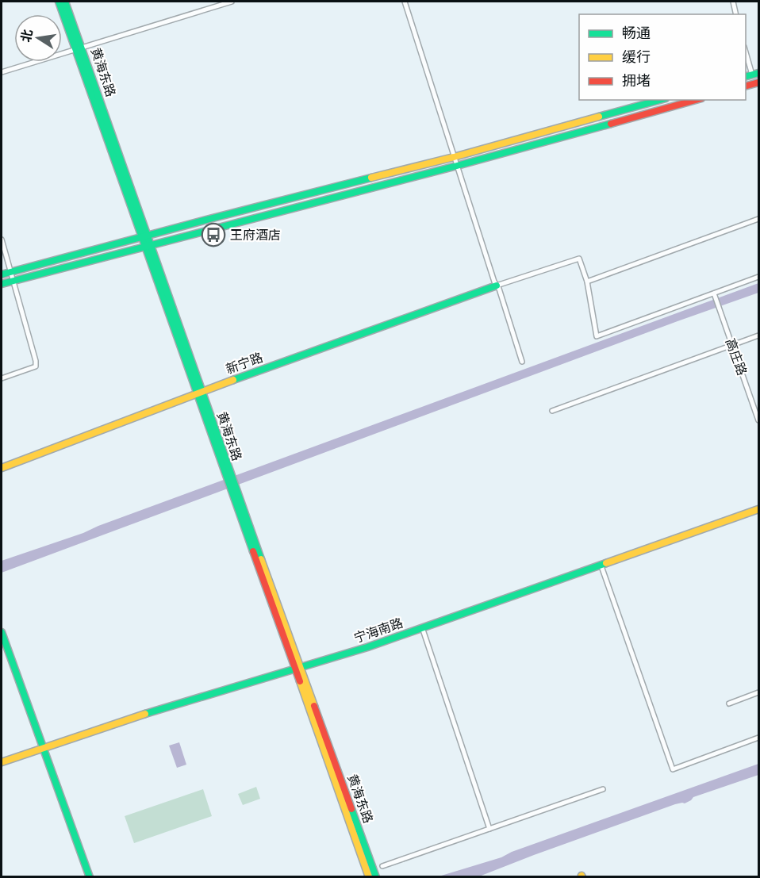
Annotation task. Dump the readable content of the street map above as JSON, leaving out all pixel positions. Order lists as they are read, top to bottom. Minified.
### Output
{"streets":{"street":["黄海东路","高庄路","新宁路","宁海南路"]},"crossings":[["黄海东路","新宁路"],["黄海东路","宁海南路"]],"places":{"bus stop":["王府酒店"]},"legend":["畅通","缓行","拥堵"],"north":"left"}
